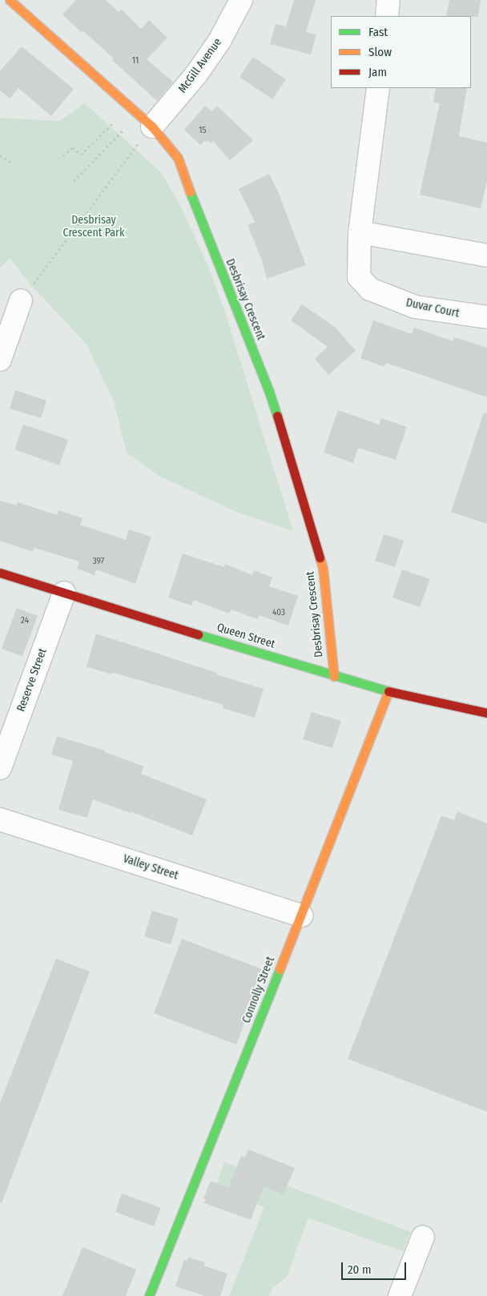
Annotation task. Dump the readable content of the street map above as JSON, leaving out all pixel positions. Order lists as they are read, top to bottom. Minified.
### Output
{"streets":{"street":["McGill Avenue","Desbrisay Crescent","Duvar Court","Queen Street","Reserve Street","Valley Street","Connolly Street"]},"crossings":[["McGill Avenue","Desbrisay Crescent"],["Desbrisay Crescent","Queen Street"],["Queen Street","Reserve Street"],["Queen Street","Connolly Street"],["Valley Street","Connolly Street"]],"parks":["Desbrisay Crescent Park"],"house_numbers":["11","15","397","403","24"],"legend":["Fast","Slow","Jam"],"scale_bar":"20 m"}
